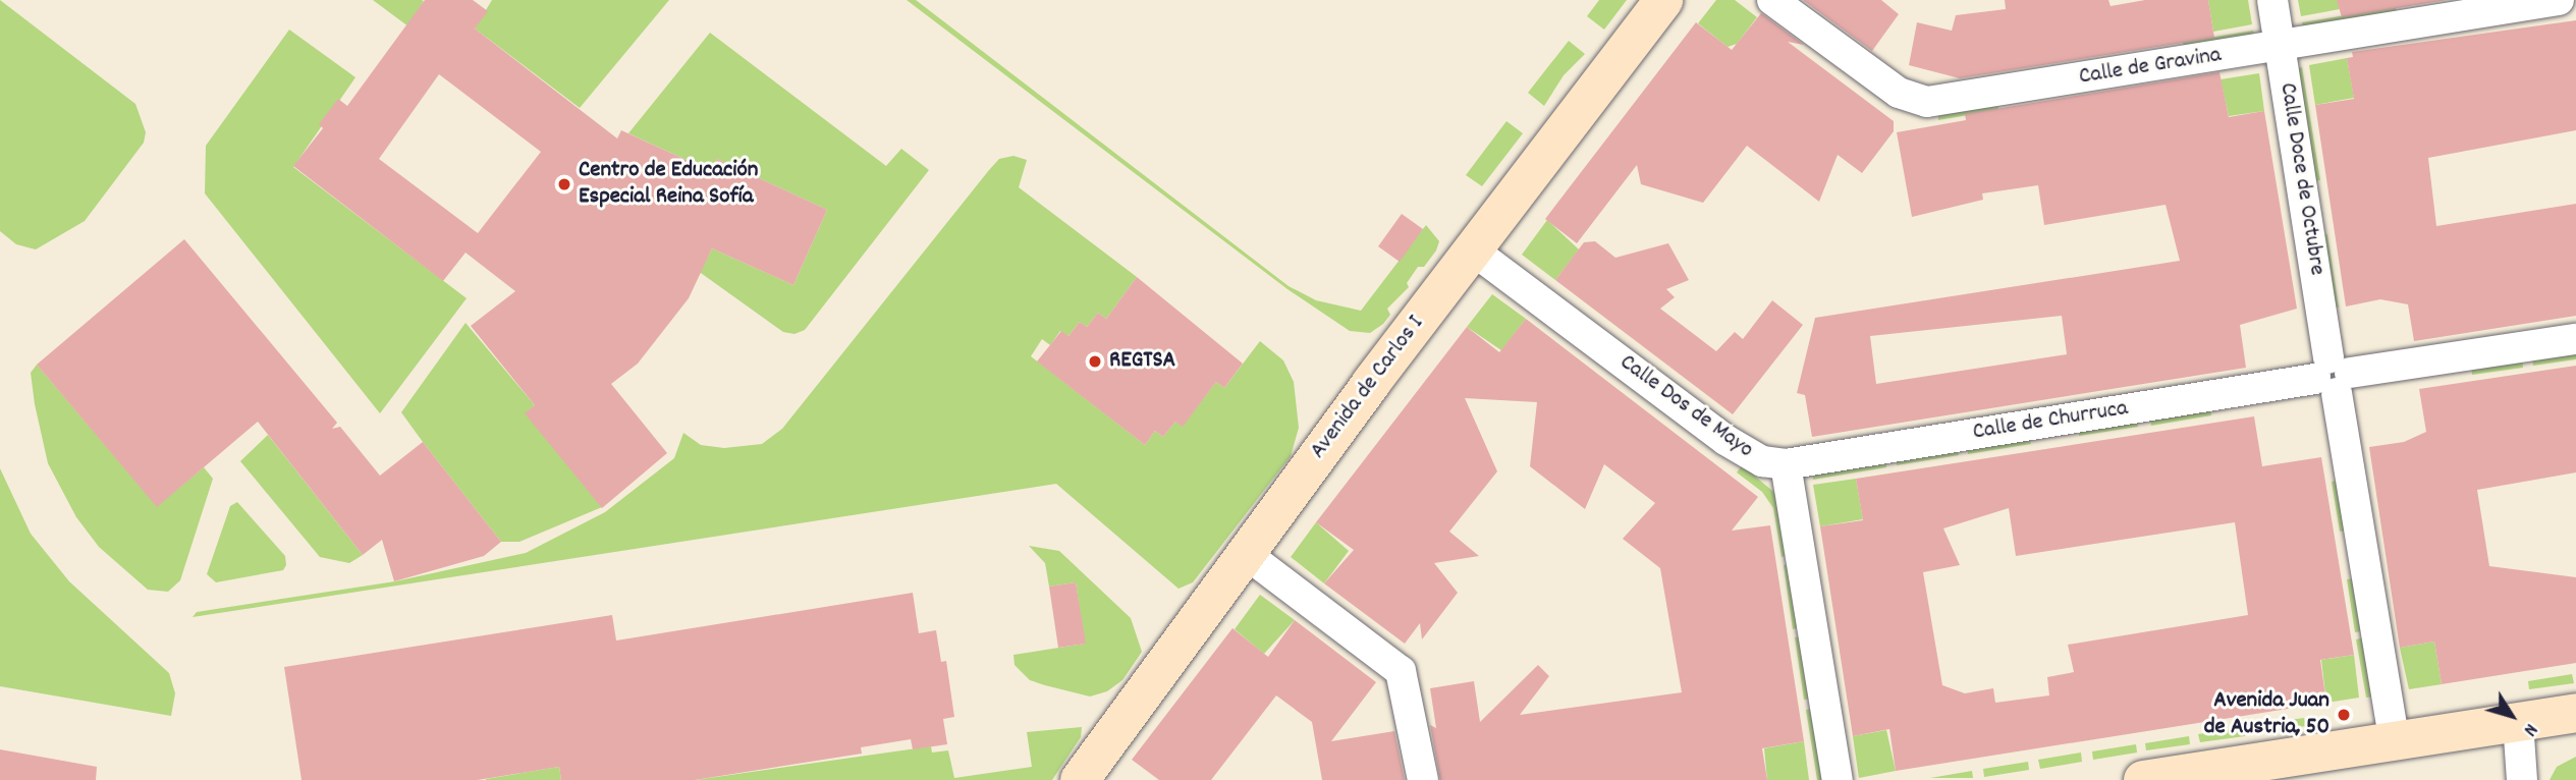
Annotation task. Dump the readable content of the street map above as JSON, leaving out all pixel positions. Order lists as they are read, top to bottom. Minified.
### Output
{"streets":{"main road":["Avenida de Carlos I"],"street":["Calle de Gravina","Calle Doce de Octubre","Calle Dos de Mayo","Calle de Churruca"]},"crossings":[["Calle de Gravina","Calle Doce de Octubre"],["Calle Doce de Octubre","Calle de Churruca"],["Avenida de Carlos I","Calle Dos de Mayo"],["Calle Dos de Mayo","Calle de Churruca"]],"places":["Centro de Educación Especial Reina Sofía","REGTSA","Avenida Juan de Austria, 50"],"north":"bottom right"}
